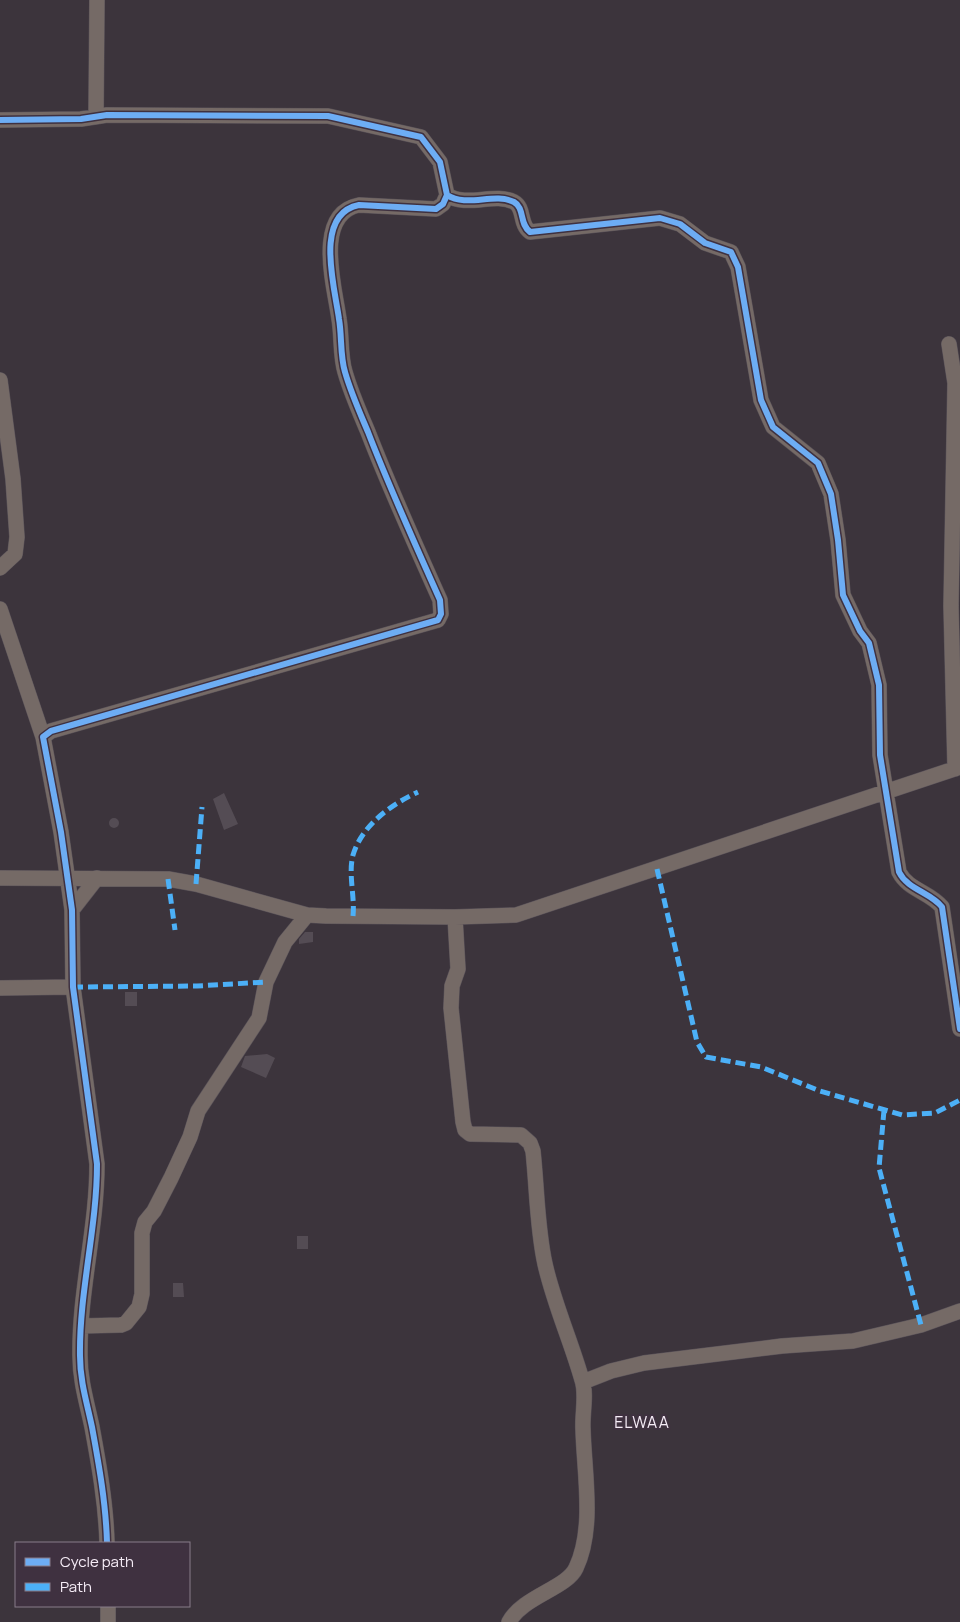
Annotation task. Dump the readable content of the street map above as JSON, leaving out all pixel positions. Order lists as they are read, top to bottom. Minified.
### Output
{"districts":["ELWAA"],"legend":["Cycle path","Path"]}
